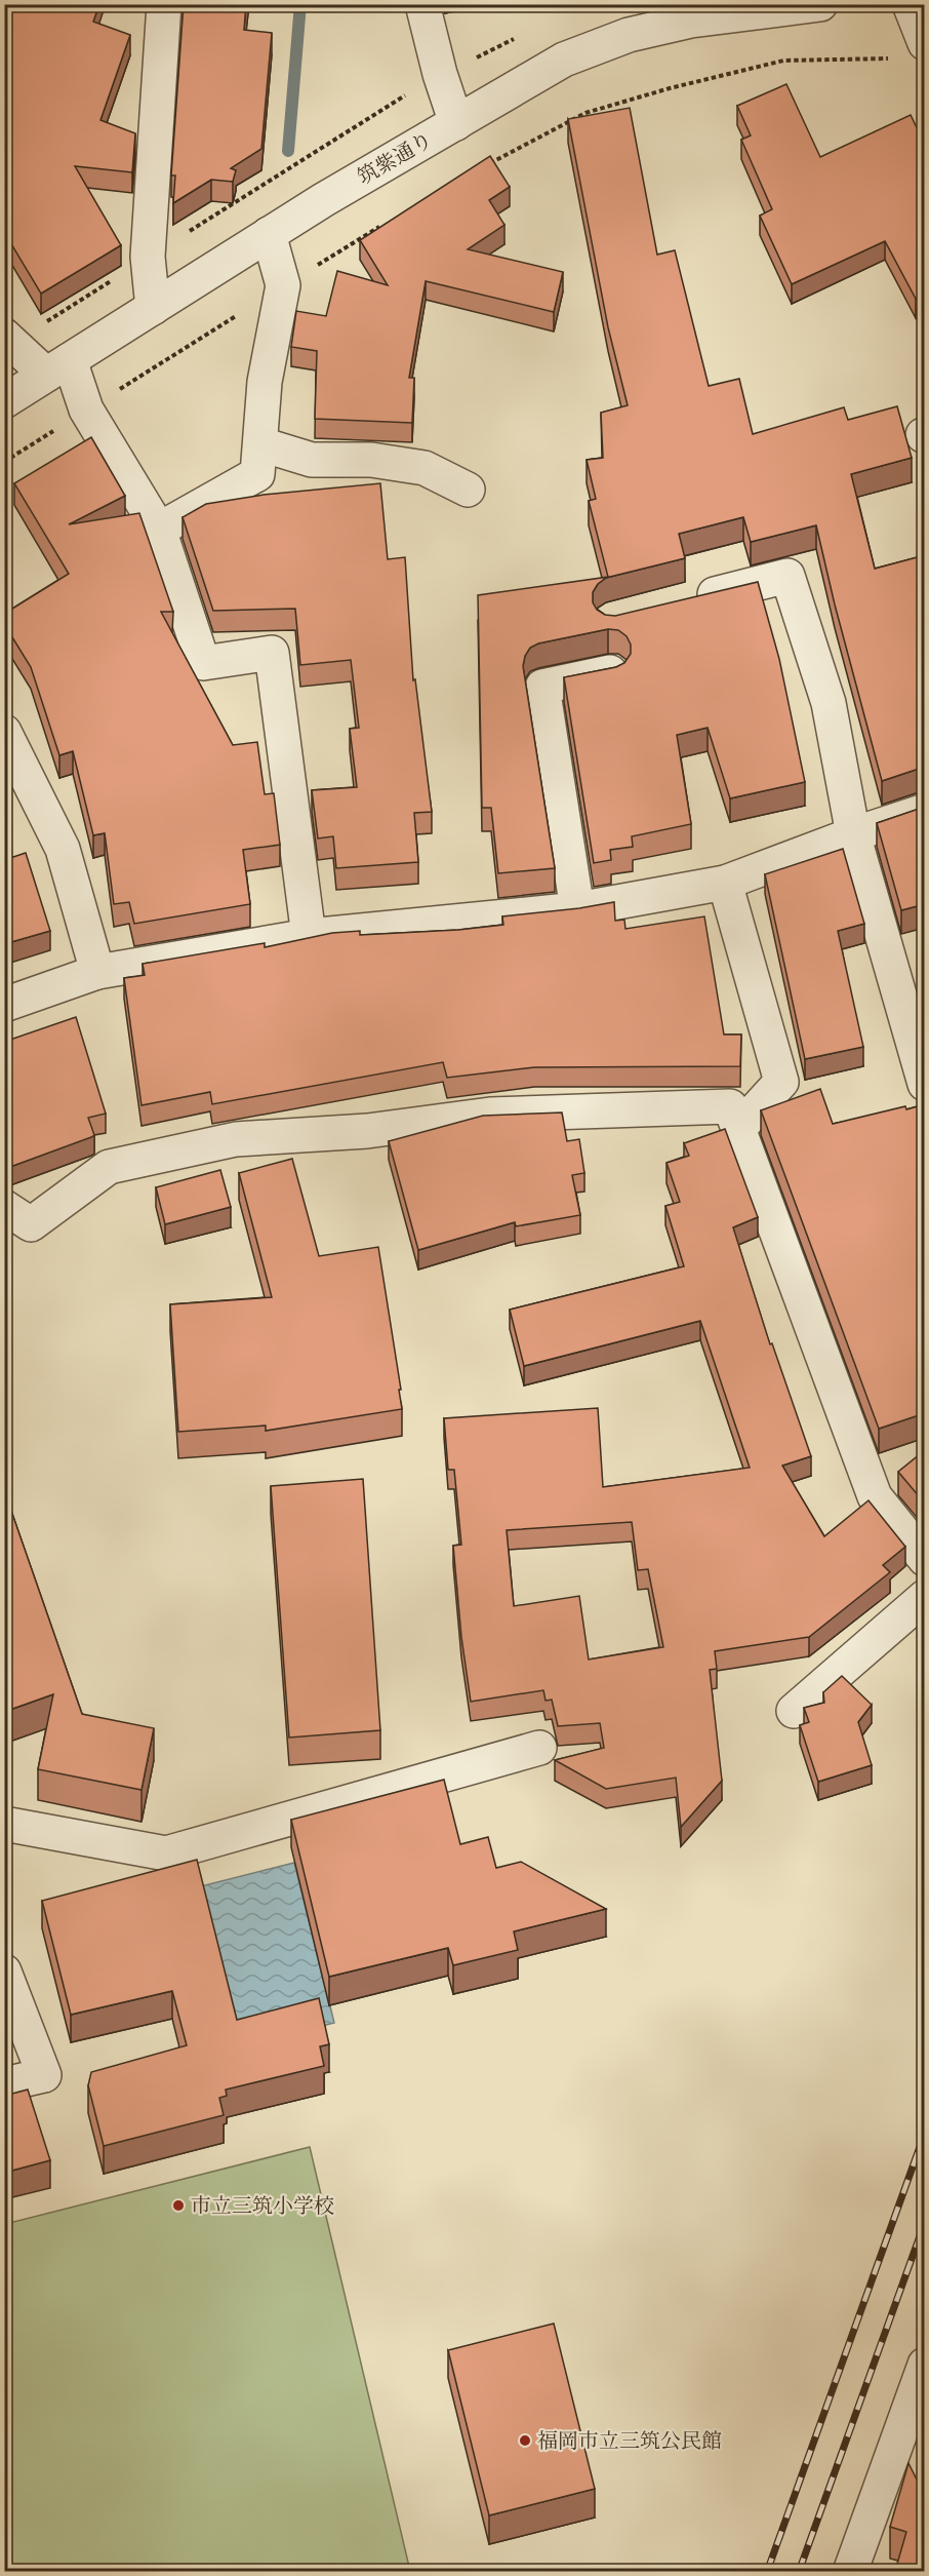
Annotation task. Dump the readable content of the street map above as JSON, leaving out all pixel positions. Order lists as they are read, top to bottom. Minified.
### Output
{"streets":{"street":["筑紫通り"]},"places":["市立三筑小学校","福岡市立三筑公民館"]}
